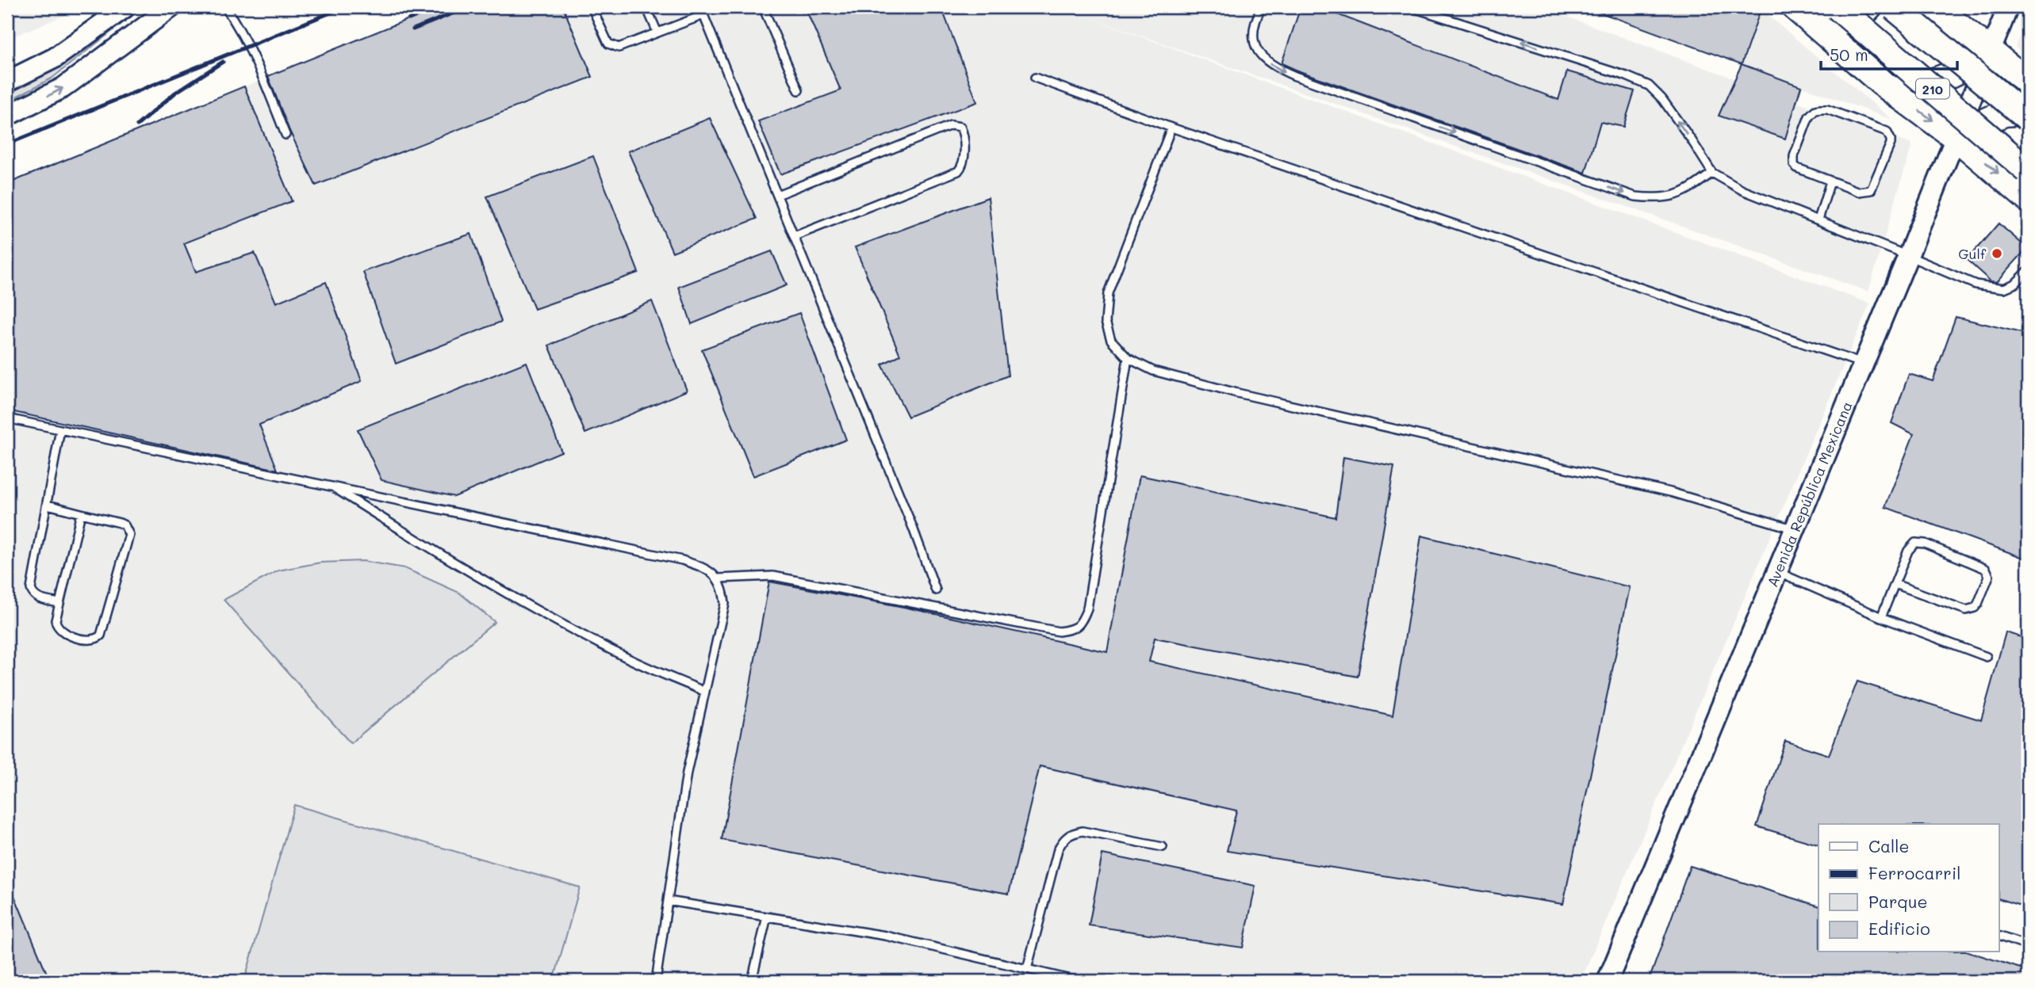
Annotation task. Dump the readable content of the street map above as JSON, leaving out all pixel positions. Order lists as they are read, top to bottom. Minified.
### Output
{"streets":{"highway":["210"],"street":["Avenida República Mexicana"]},"places":["Gulf"],"legend":["Calle","Ferrocarril","Parque","Edificio"],"scale_bar":"50 m"}
